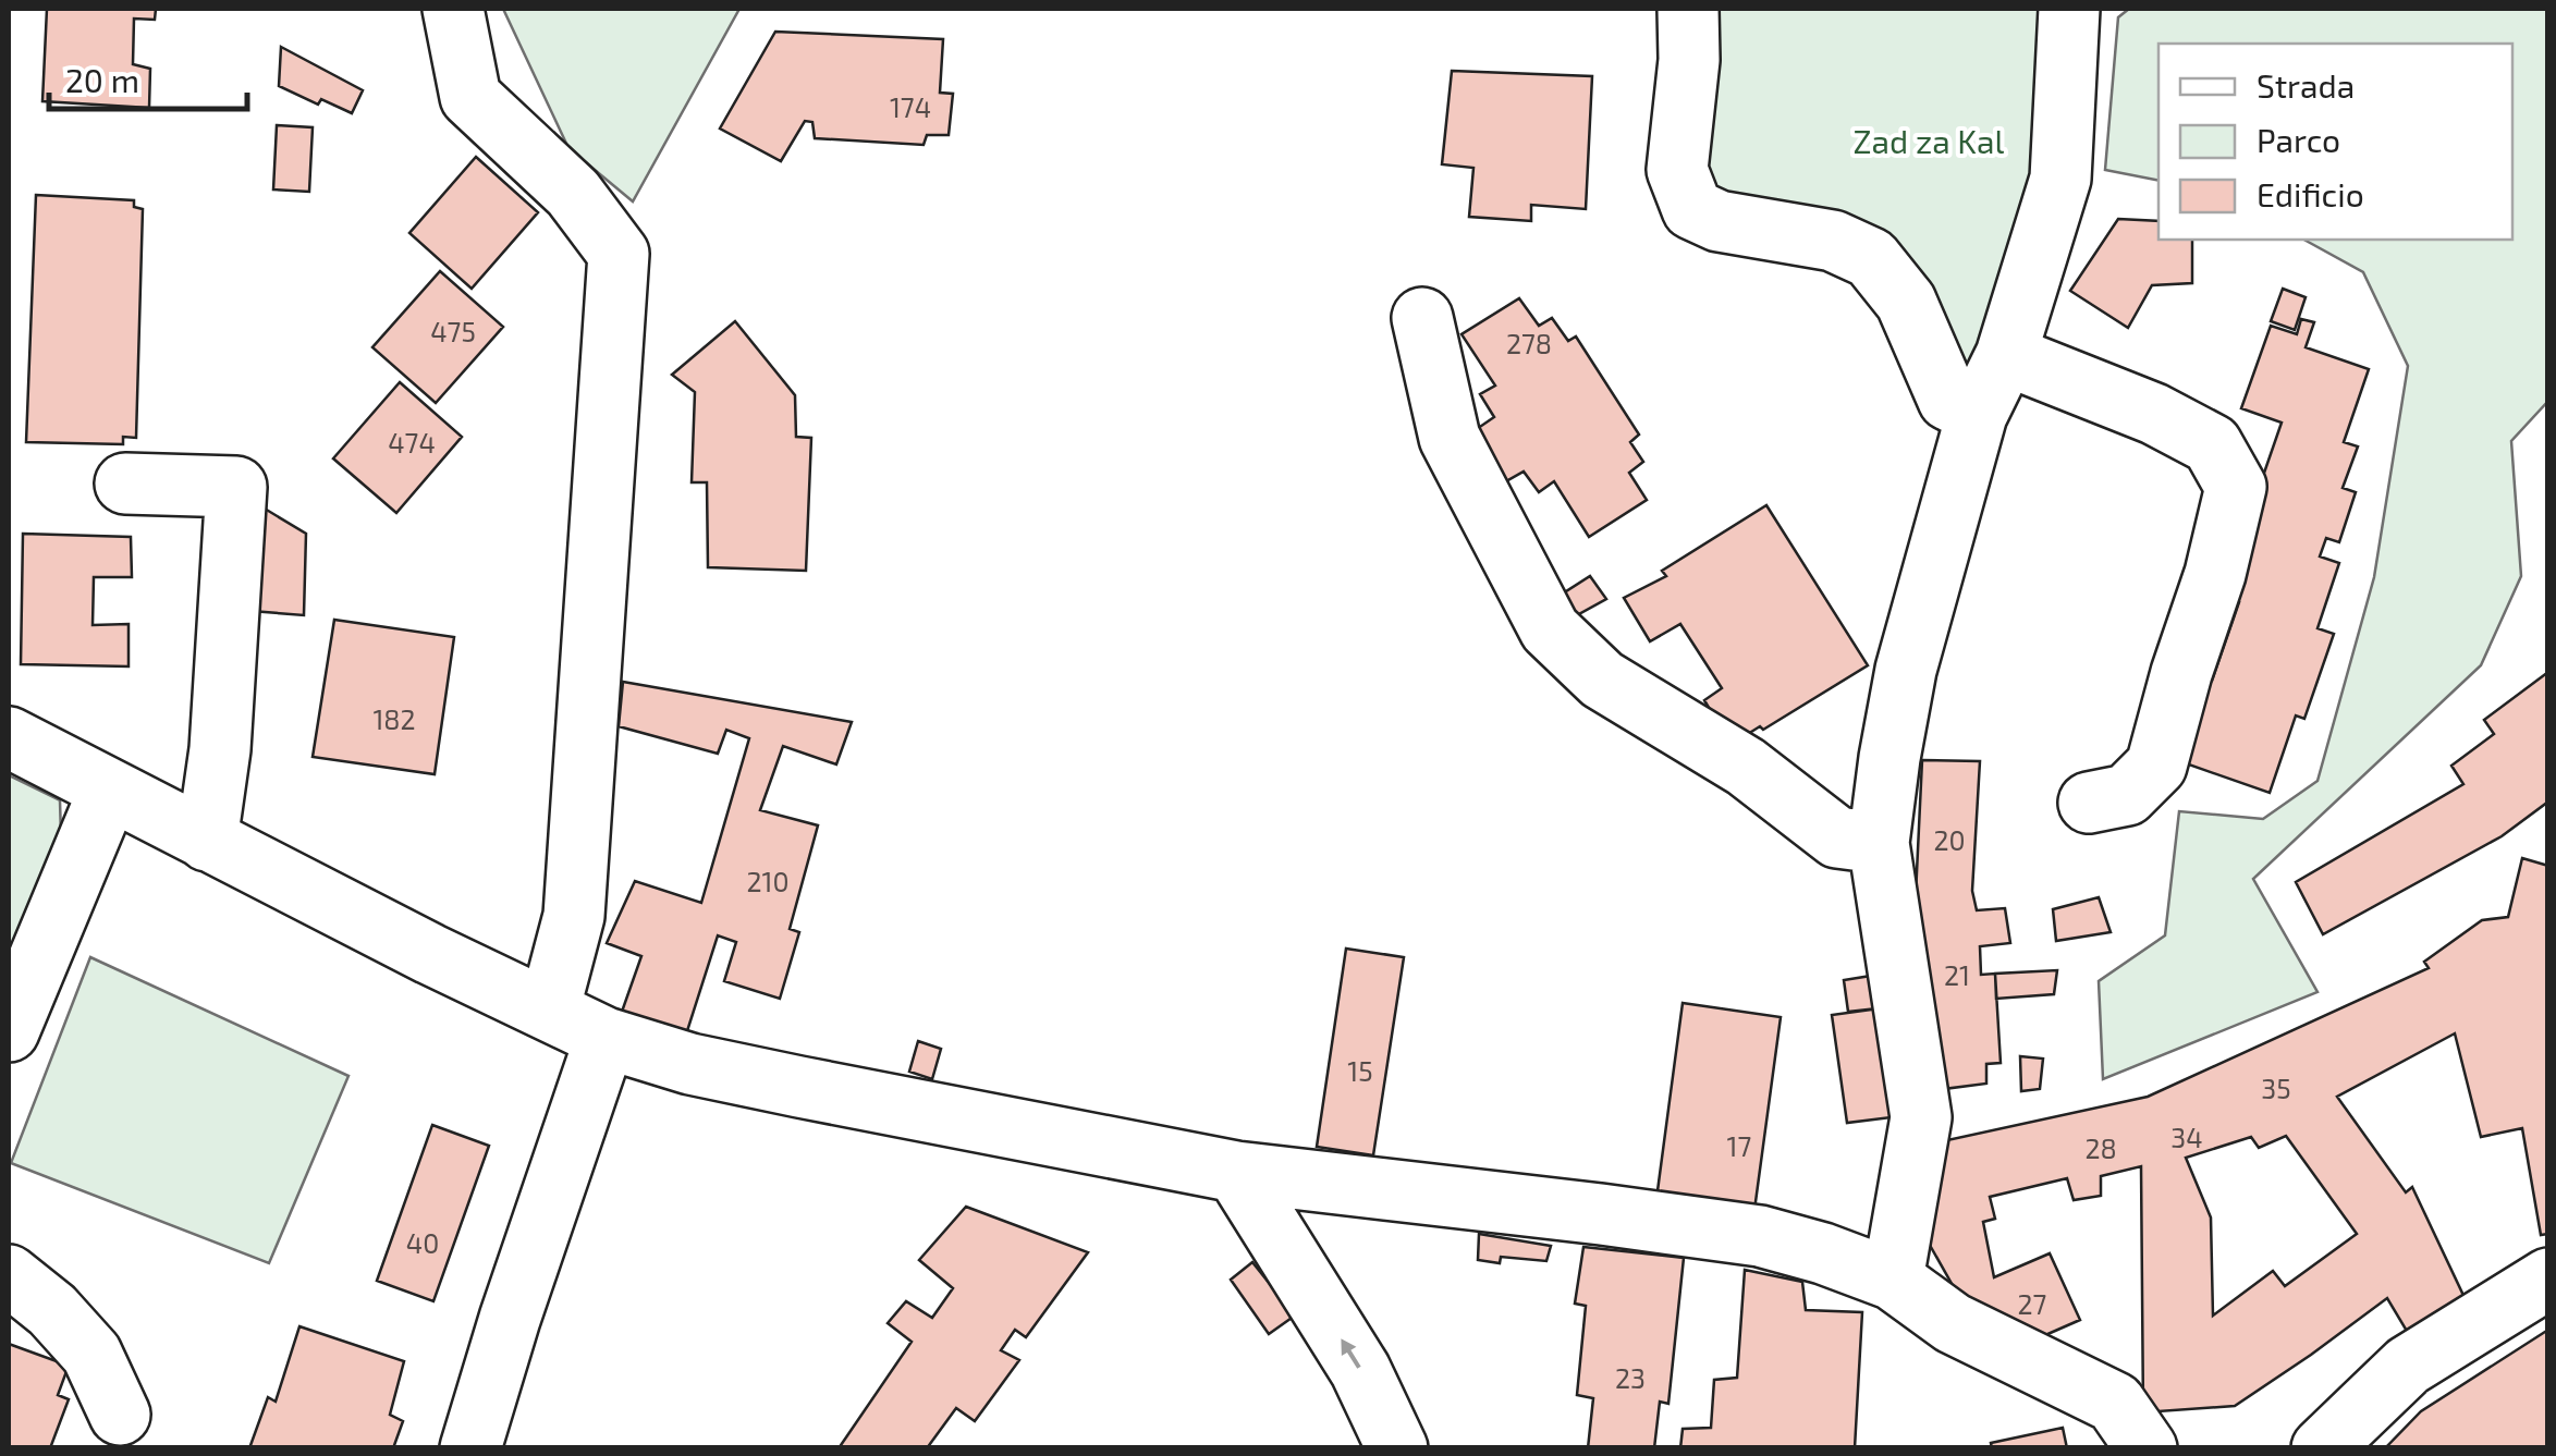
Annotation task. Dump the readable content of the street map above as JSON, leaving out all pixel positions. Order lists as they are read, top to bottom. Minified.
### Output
{"parks":["Zad za Kal"],"house_numbers":["174","475","278","474","182","20","210","21","15","35","34","17","28","40","27","23"],"legend":["Strada","Parco","Edificio"],"scale_bar":"20 m"}
